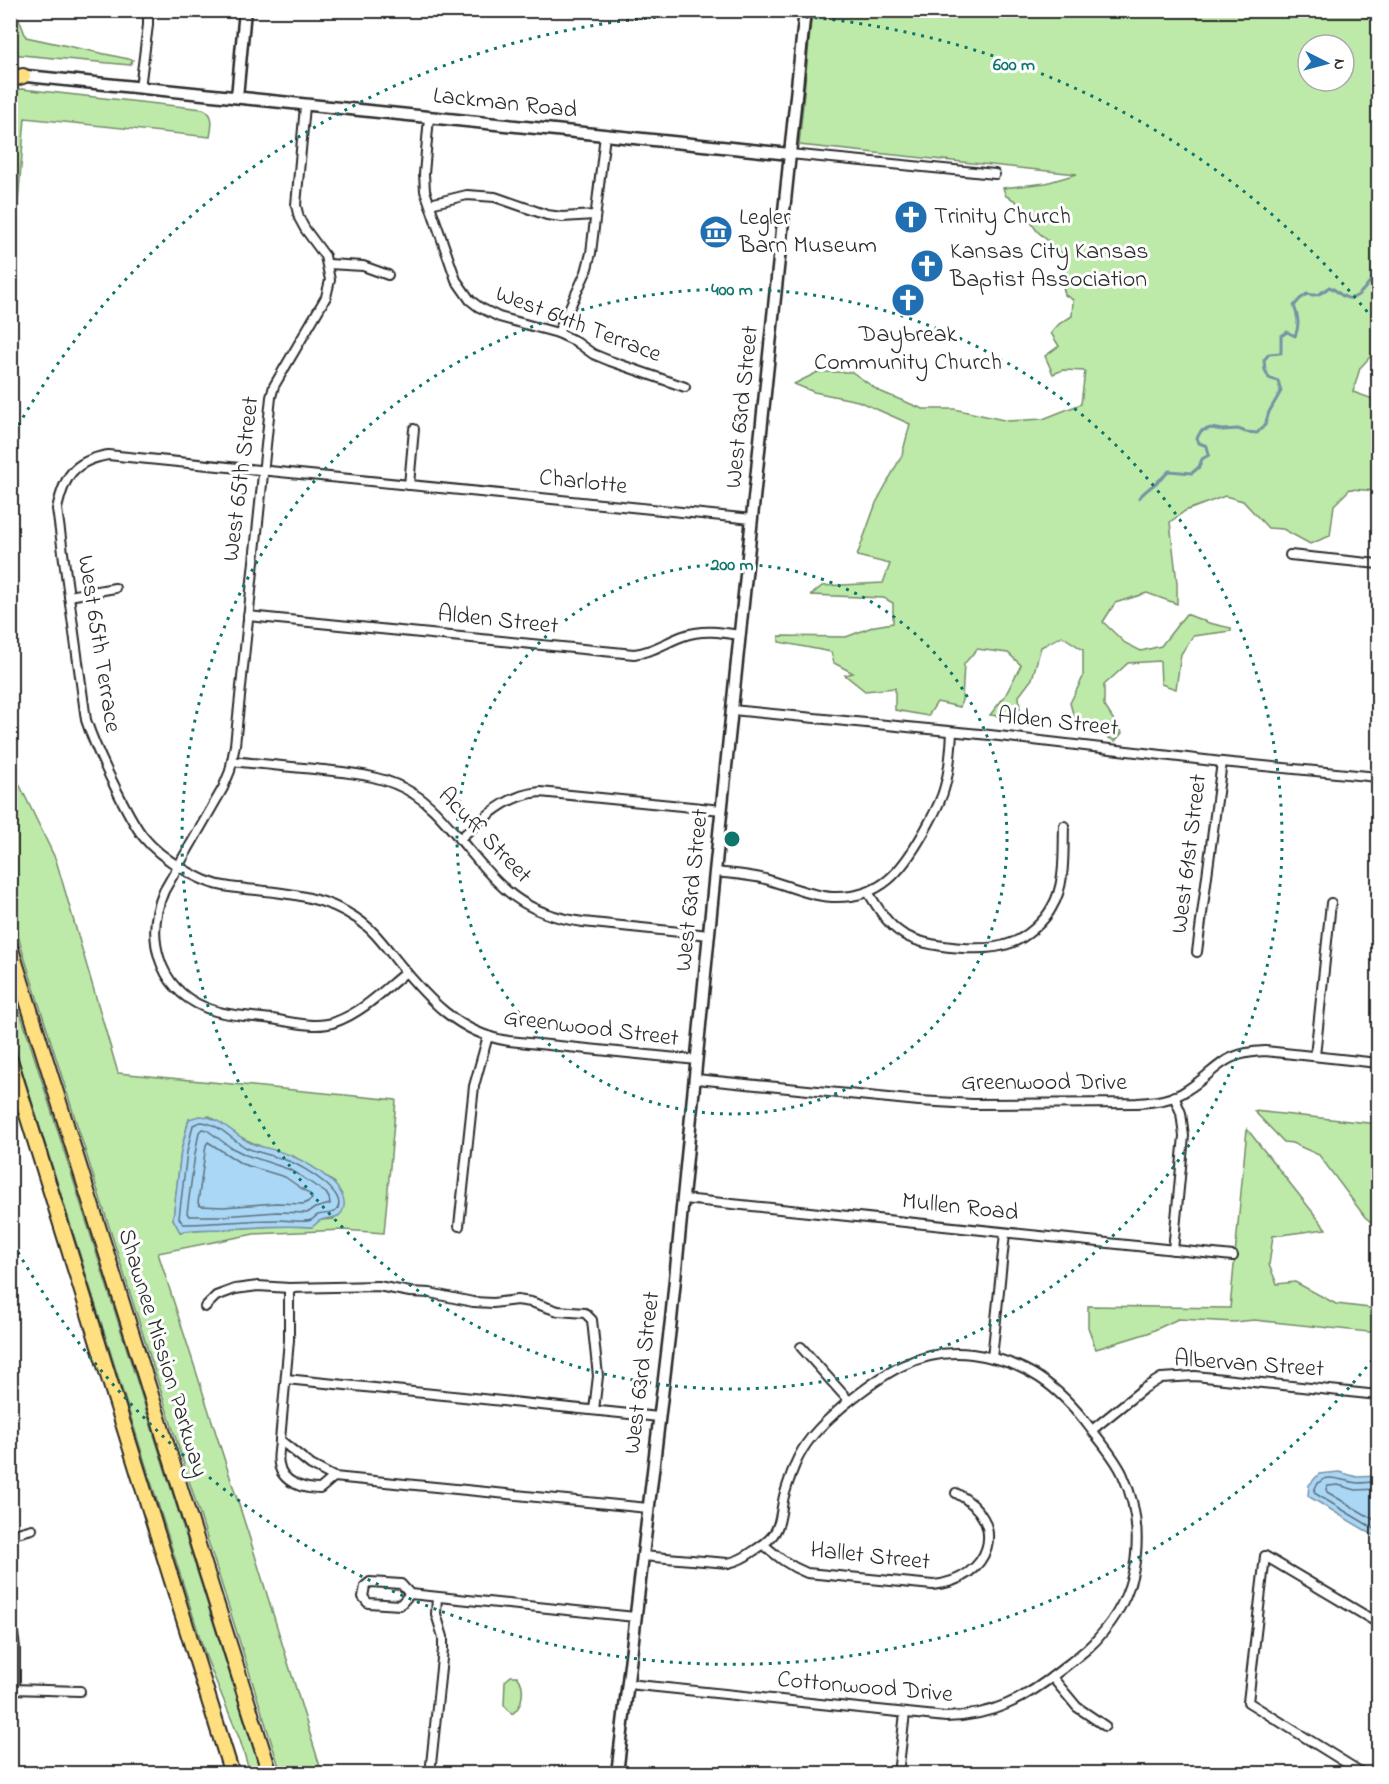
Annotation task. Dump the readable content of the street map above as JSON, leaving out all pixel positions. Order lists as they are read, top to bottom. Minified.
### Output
{"streets":{"highway":["Shawnee Mission Parkway"],"street":["Lackman Road","West 64th Terrace","West 63rd Street","West 65th Street","Charlotte","Alden Street","West 65th Terrace","Acuff Street","West 61st Street","Greenwood Street","Greenwood Drive","Mullen Road","Albervan Street","Hallet Street","Cottonwood Drive"]},"crossings":[["Lackman Road","West 64th Terrace"],["Lackman Road","West 63rd Street"],["West 63rd Street","Charlotte"],["West 63rd Street","Alden Street"],["West 63rd Street","Acuff Street"],["West 63rd Street","Greenwood Street"],["West 63rd Street","Greenwood Drive"],["West 63rd Street","Mullen Road"],["West 63rd Street","Cottonwood Drive"],["West 65th Street","Charlotte"],["West 65th Street","Alden Street"],["West 65th Street","West 65th Terrace"],["West 65th Street","Acuff Street"],["West 65th Street","Greenwood Street"],["Charlotte","West 65th Terrace"],["Alden Street","West 61st Street"],["West 65th Terrace","Greenwood Street"],["Albervan Street","Cottonwood Drive"]],"places":{"church":["Trinity Church","Kansas City Kansas Baptist Association","Daybreak Community Church"],"museum":["Legler Barn Museum"]},"north":"right","rings":["600 m","400 m","200 m"]}
